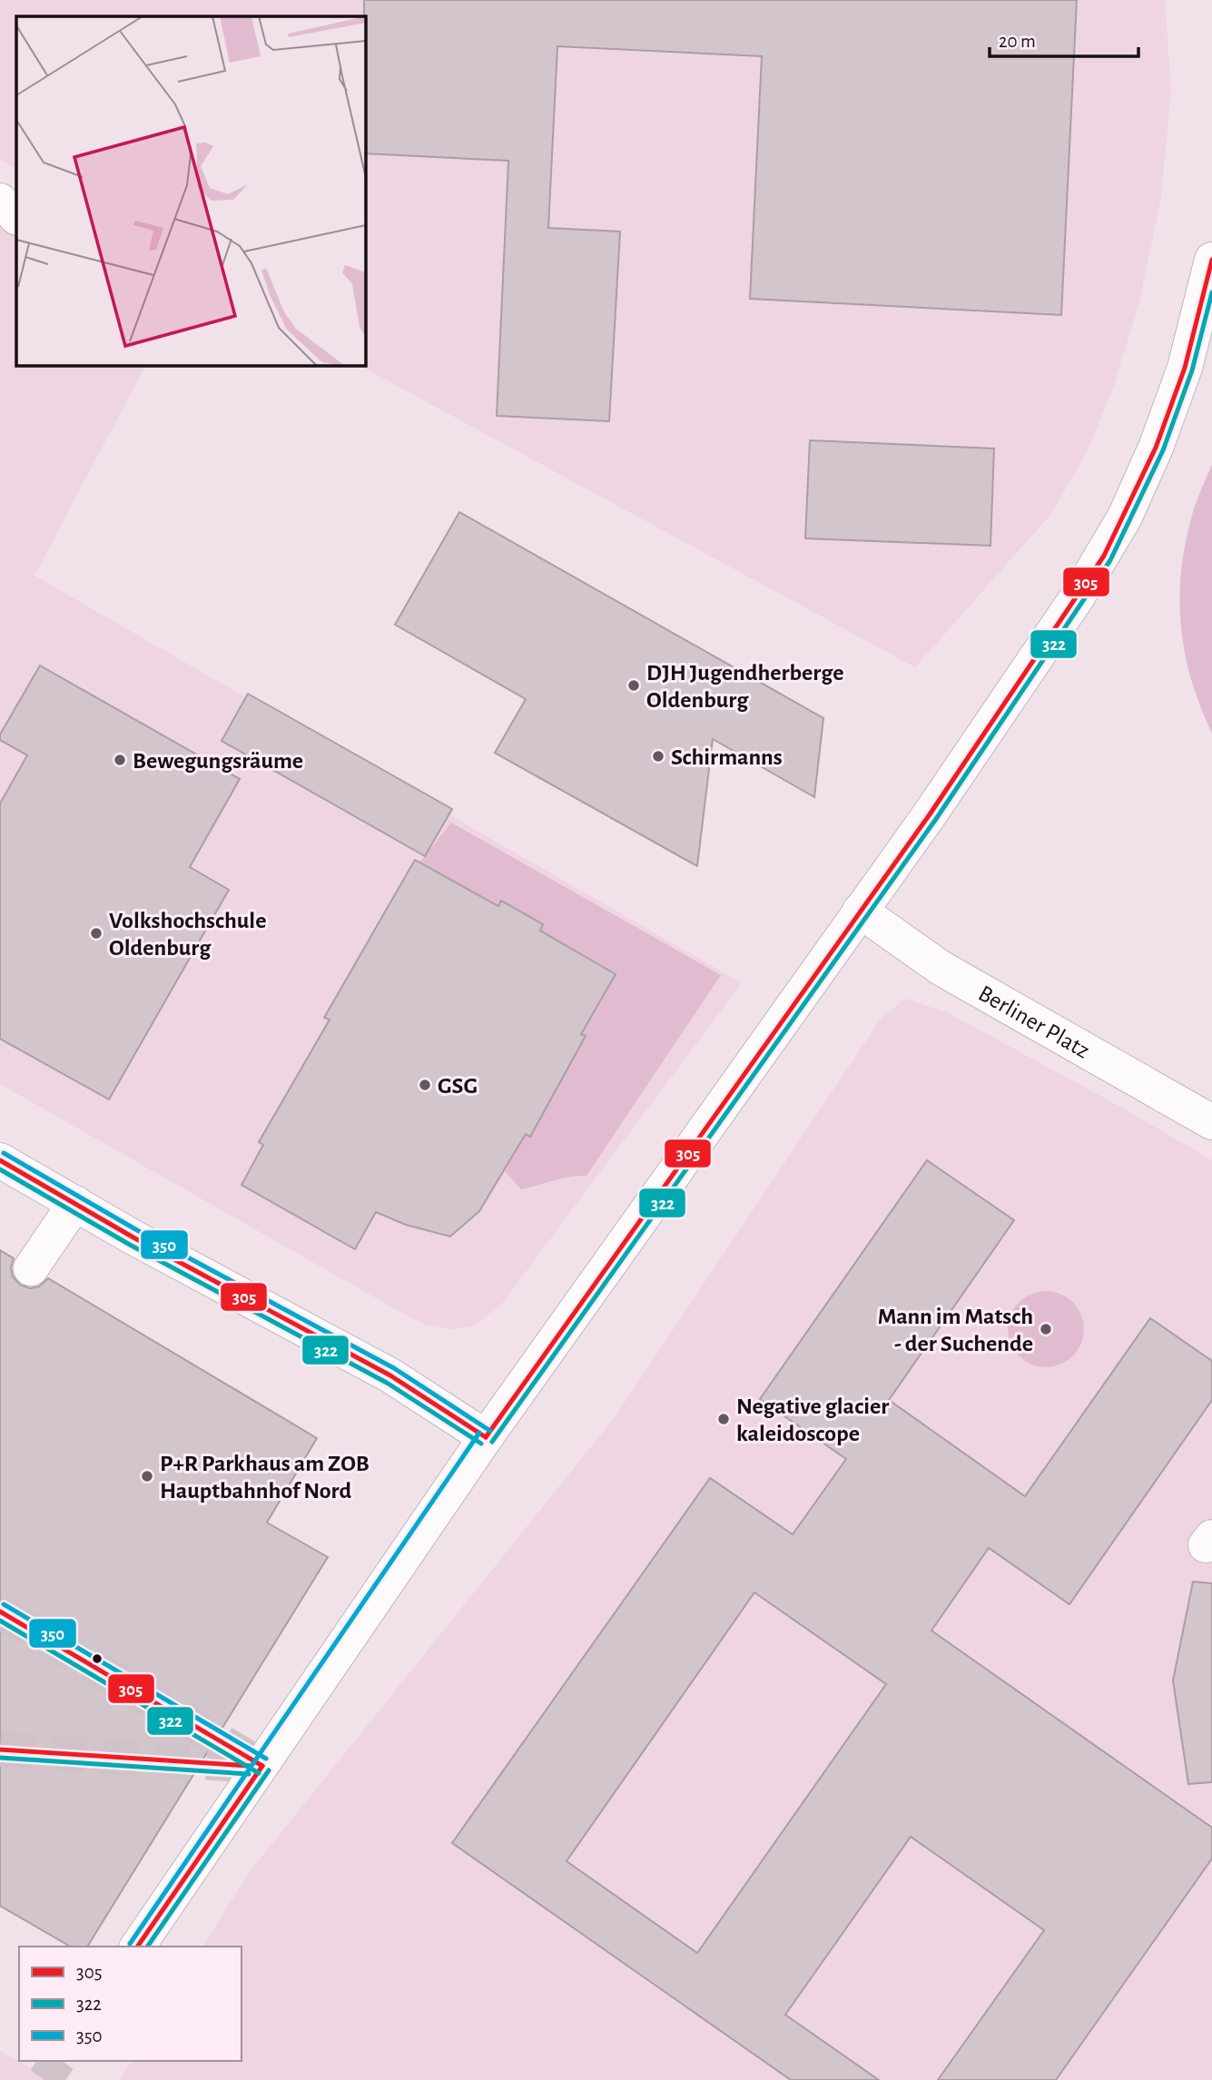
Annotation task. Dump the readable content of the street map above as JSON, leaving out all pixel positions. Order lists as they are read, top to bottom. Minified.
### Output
{"streets":{"street":["Berliner Platz"]},"places":["DJH Jugendherberge Oldenburg","Schirmanns","Bewegungsräume","Volkshochschule Oldenburg","GSG","Mann im Matsch - der Suchende","Negative glacier kaleidoscope","P+R Parkhaus am ZOB Hauptbahnhof Nord"],"lines":["transit line 305","transit line 322","transit line 350"],"legend":["305","322","350"],"scale_bar":"20 m"}
